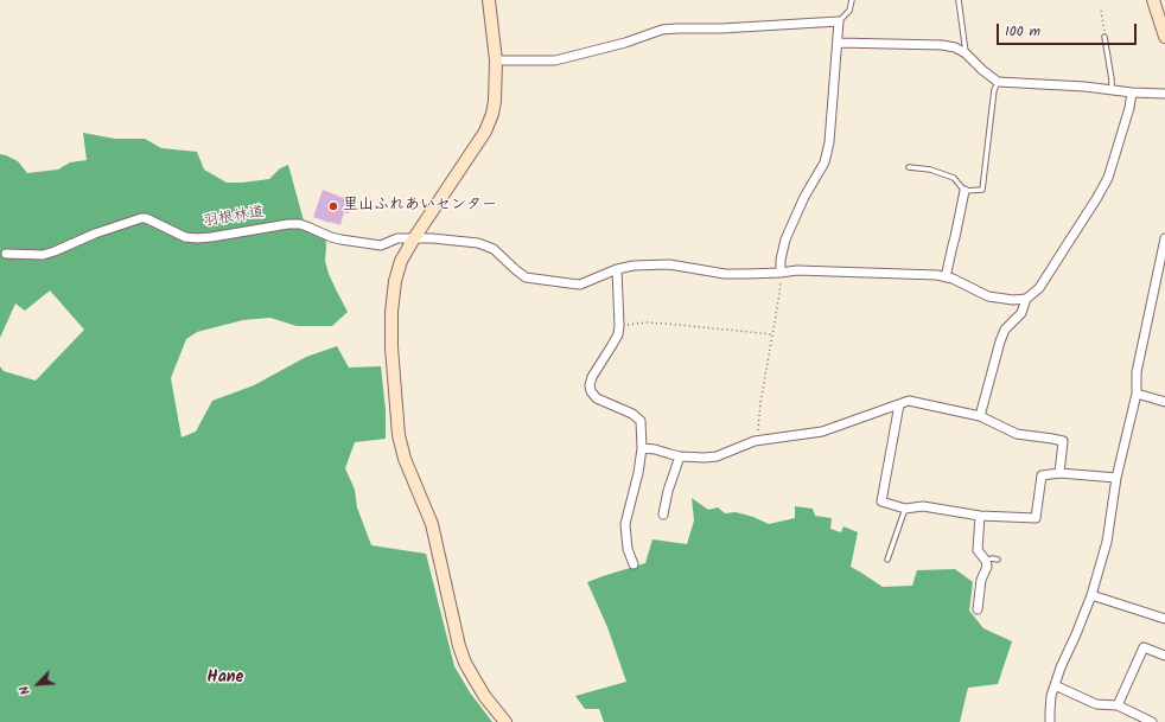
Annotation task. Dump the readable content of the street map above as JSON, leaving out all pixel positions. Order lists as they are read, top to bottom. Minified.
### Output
{"streets":{"street":["羽根林道"]},"districts":["Hane"],"places":["里山ふれあいセンター"],"scale_bar":"100 m","north":"bottom left"}
